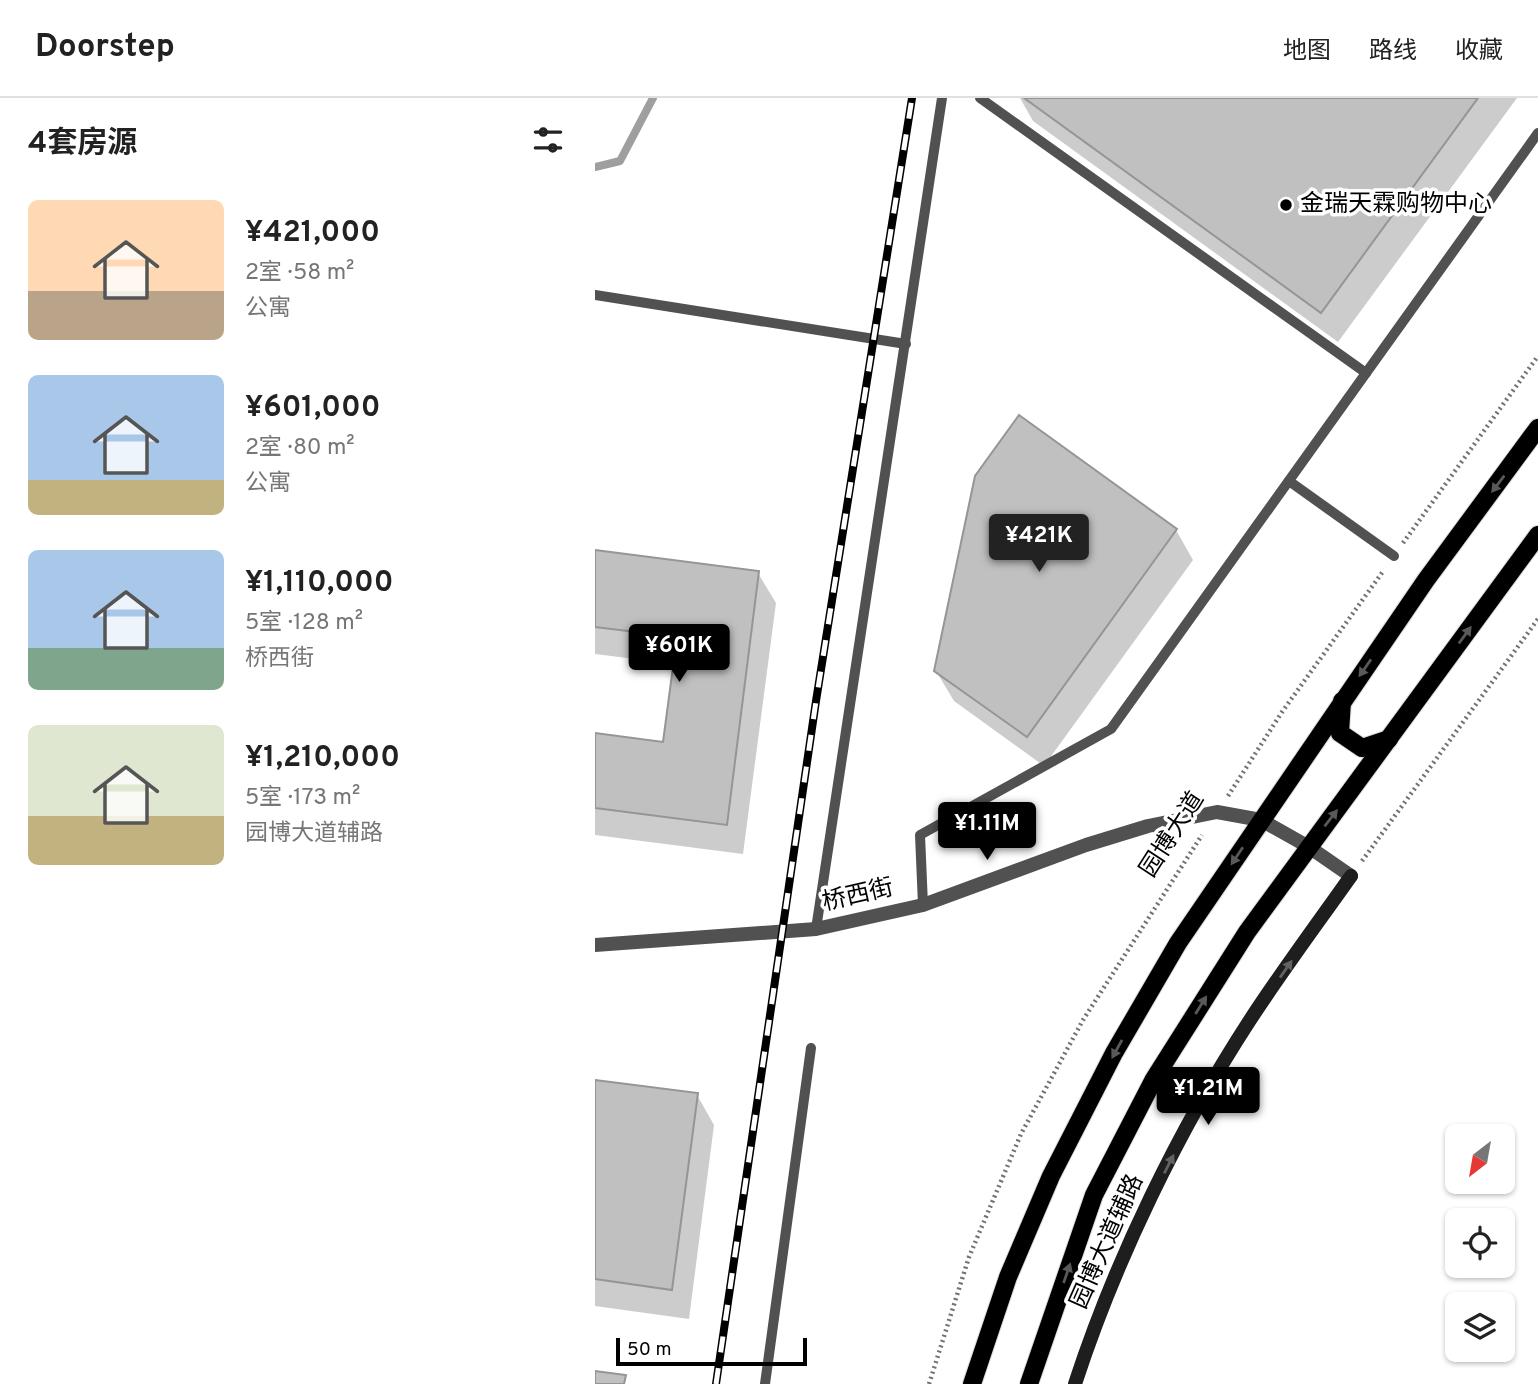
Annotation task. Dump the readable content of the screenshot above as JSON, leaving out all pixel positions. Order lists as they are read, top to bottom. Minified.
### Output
{"streets":{"street":["桥西街","园博大道辅路"],"path":["园博大道"]},"crossings":[["园博大道","桥西街"],["桥西街","园博大道辅路"]],"one_way":["园博大道辅路"],"places":["金瑞天霖购物中心"],"scale_bar":"50 m","north":"bottom left","page":{"header":"Doorstep","nav":["地图","路线","收藏"],"heading":"4套房源","list":[{"name":"¥421,000","note":"2室 · 58 m² · 公寓"},{"name":"¥601,000","note":"2室 · 80 m² · 公寓"},{"name":"¥1,110,000","note":"5室 · 128 m² · 桥西街"},{"name":"¥1,210,000","note":"5室 · 173 m² · 园博大道辅路"}],"price":["¥421K","¥601K","¥1.11M","¥1.21M"],"scale":"50 m"}}
